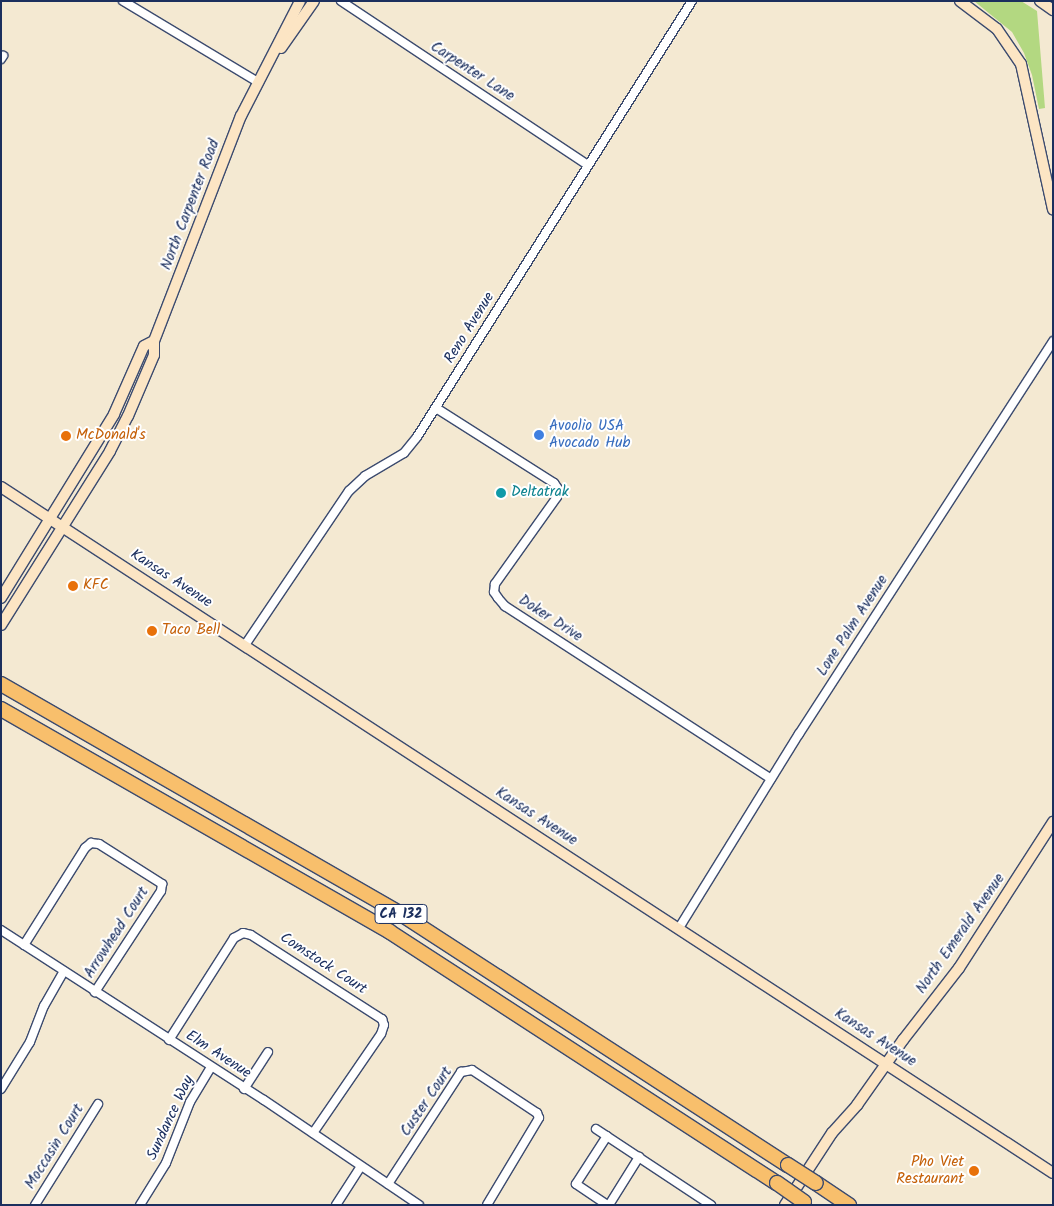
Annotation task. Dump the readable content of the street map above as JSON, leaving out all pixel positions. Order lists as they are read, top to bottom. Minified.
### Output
{"streets":{"highway":["CA 132"],"main road":["North Carpenter Road","Kansas Avenue","North Emerald Avenue"],"street":["Carpenter Lane","Reno Avenue","Doker Drive","Lone Palm Avenue","Arrowhead Court","Comstock Court","Elm Avenue","Custer Court","Sundance Way","Moccasin Court"]},"crossings":[["Carpenter Lane","Reno Avenue"],["North Carpenter Road","Kansas Avenue"],["Reno Avenue","Kansas Avenue"],["Reno Avenue","Doker Drive"],["Kansas Avenue","Lone Palm Avenue"],["Kansas Avenue","North Emerald Avenue"],["Doker Drive","Lone Palm Avenue"],["Arrowhead Court","Elm Avenue"],["Comstock Court","Elm Avenue"],["Elm Avenue","Custer Court"],["Elm Avenue","Sundance Way"]],"places":["Avoolio USA Avocado Hub","McDonald's","Deltatrak","KFC","Taco Bell","Pho Viet Restaurant"]}
